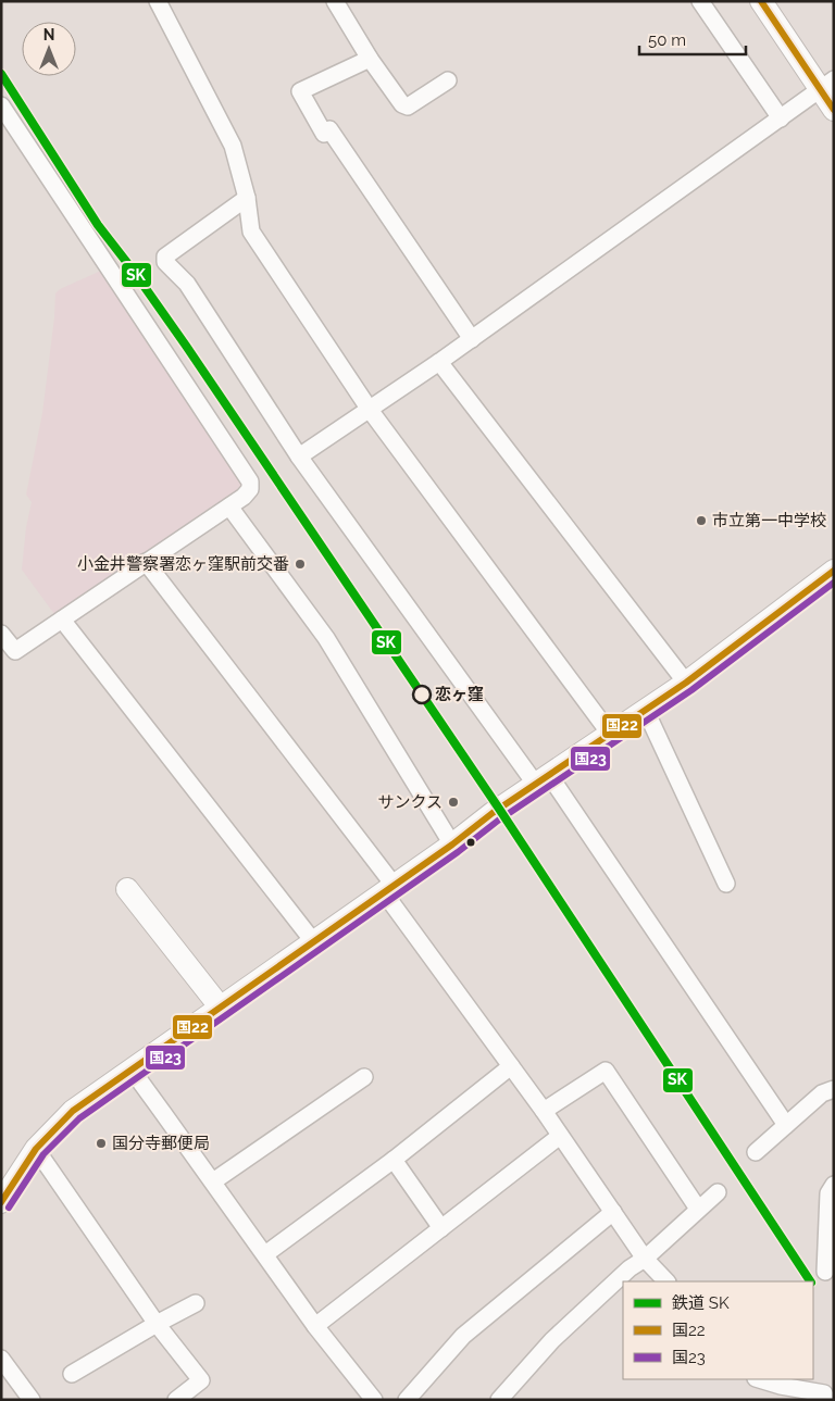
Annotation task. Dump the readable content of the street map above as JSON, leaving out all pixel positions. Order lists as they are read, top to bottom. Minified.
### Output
{"places":["市立第一中学校","小金井警察署恋ヶ窪駅前交番","恋ヶ窪","サンクス","国分寺郵便局"],"lines":["transit line 国22","rail line SK","transit line 国23"],"legend":["鉄道 SK","国22","国23"],"scale_bar":"50 m","north":"top"}
